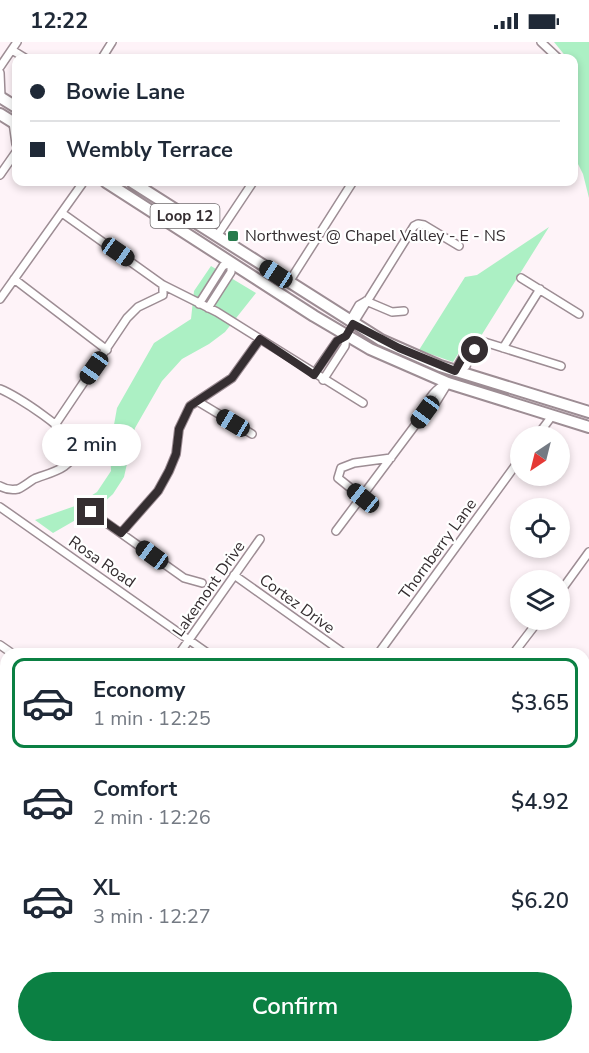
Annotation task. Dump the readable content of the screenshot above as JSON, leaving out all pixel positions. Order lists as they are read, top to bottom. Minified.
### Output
{"streets":{"main road":["Loop 12"],"street":["Thornberry Lane","Rosa Road","Lakemont Drive","Cortez Drive"]},"crossings":[["Rosa Road","Lakemont Drive"],["Lakemont Drive","Cortez Drive"]],"places":{"transit":["Northwest @ Chapel Valley - E - NS"]},"north":"bottom left","page":{"status":"12:22","banner":["Bowie Lane","Wembly Terrace"],"bubble":"2 min","list":[{"name":"Economy","note":"1 min · 12:25","value":"$3.65"},{"name":"Comfort","note":"2 min · 12:26","value":"$4.92"},{"name":"XL","note":"3 min · 12:27","value":"$6.20"}],"buttons":"Confirm"}}
